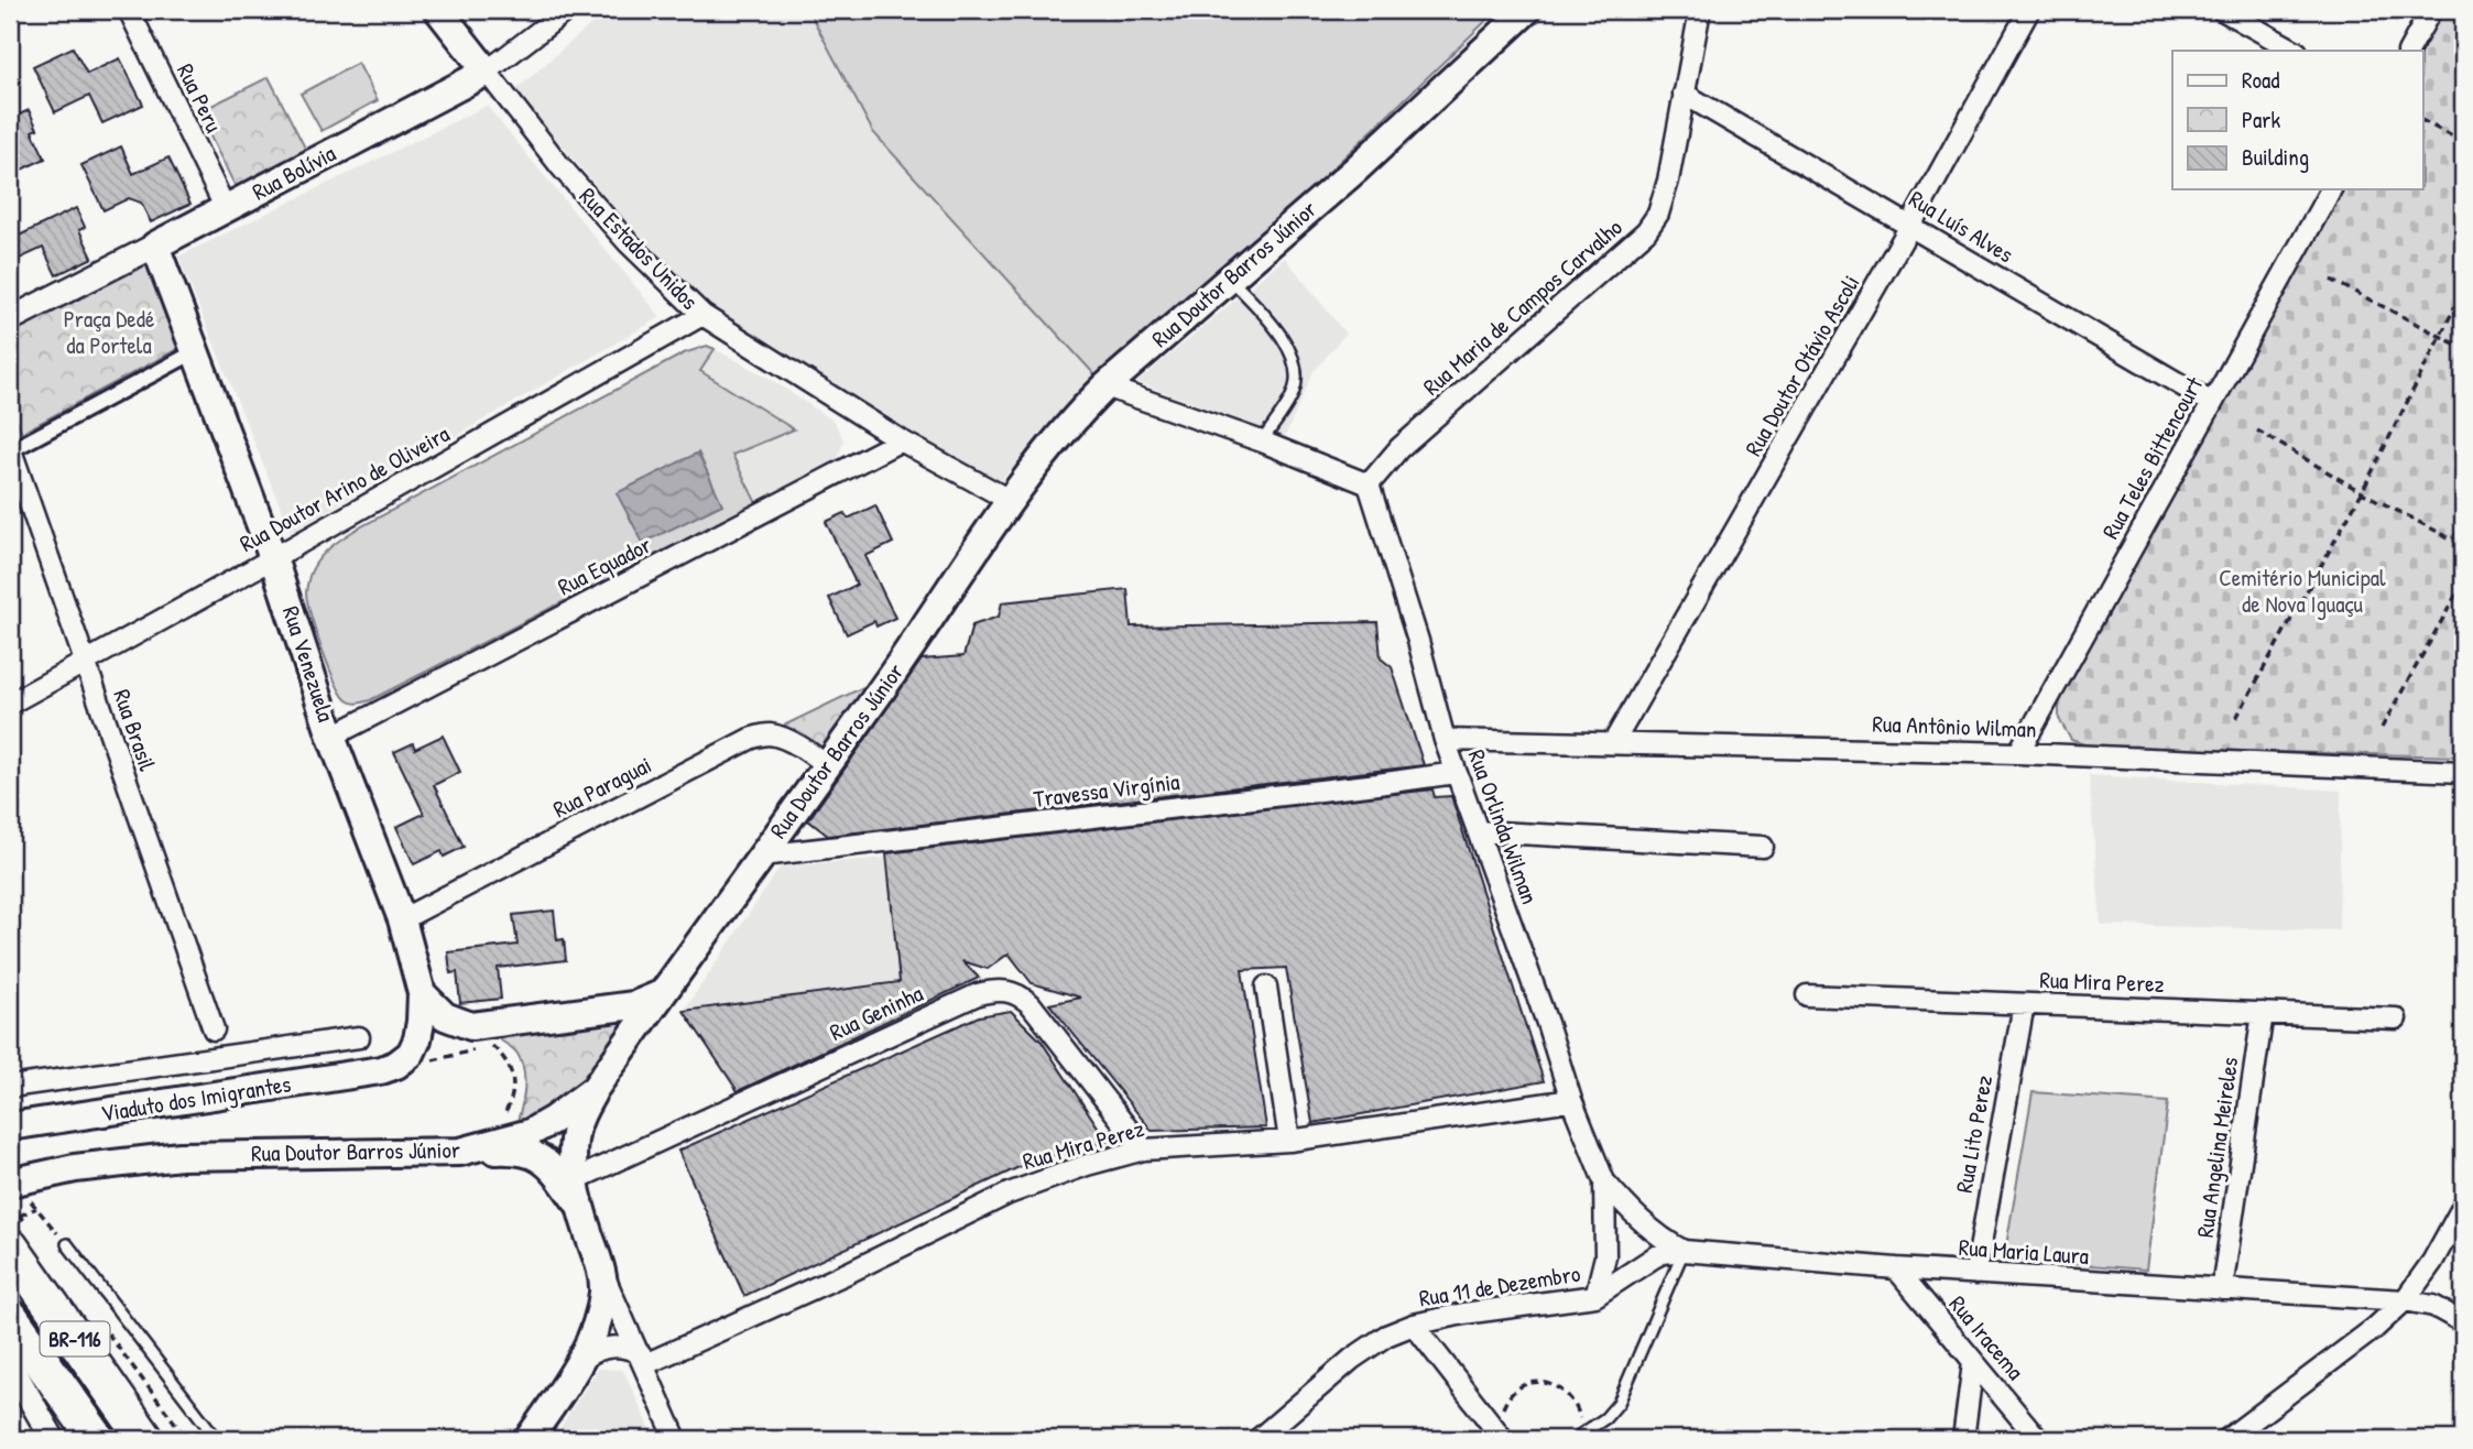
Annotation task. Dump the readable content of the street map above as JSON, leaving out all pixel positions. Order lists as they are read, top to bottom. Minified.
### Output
{"streets":{"highway":["BR-116"],"main road":["Rua Bolívia","Rua Estados Unidos","Rua Doutor Barros Júnior","Rua Venezuela","Viaduto dos Imigrantes"],"street":["Rua Peru","Rua Luís Alves","Rua Maria de Campos Carvalho","Rua Doutor Otávio Ascoli","Rua Teles Bittencourt","Rua Doutor Arino de Oliveira","Rua Equador","Rua Antônio Wilman","Rua Brasil","Rua Paraguai","Travessa Virgínia","Rua Orlinda Wilman","Rua Mira Perez","Rua Geninha","Rua Lito Perez","Rua Angelina Meireles","Rua Maria Laura","Rua 11 de Dezembro","Rua Iracema"]},"crossings":[["Rua Peru","Rua Bolívia"],["Rua Bolívia","Rua Estados Unidos"],["Rua Bolívia","Rua Venezuela"],["Rua Luís Alves","Rua Maria de Campos Carvalho"],["Rua Luís Alves","Rua Doutor Otávio Ascoli"],["Rua Luís Alves","Rua Teles Bittencourt"],["Rua Estados Unidos","Rua Doutor Barros Júnior"],["Rua Estados Unidos","Rua Doutor Arino de Oliveira"],["Rua Estados Unidos","Rua Equador"],["Rua Doutor Barros Júnior","Rua Paraguai"],["Rua Doutor Barros Júnior","Travessa Virgínia"],["Rua Maria de Campos Carvalho","Rua Orlinda Wilman"],["Rua Doutor Otávio Ascoli","Rua Antônio Wilman"],["Rua Teles Bittencourt","Rua Antônio Wilman"],["Rua Doutor Arino de Oliveira","Rua Venezuela"],["Rua Doutor Arino de Oliveira","Rua Brasil"],["Rua Equador","Rua Venezuela"],["Rua Venezuela","Rua Paraguai"],["Rua Venezuela","Viaduto dos Imigrantes"],["Rua Antônio Wilman","Rua Orlinda Wilman"],["Travessa Virgínia","Rua Orlinda Wilman"],["Rua Orlinda Wilman","Rua Mira Perez"],["Rua Orlinda Wilman","Rua 11 de Dezembro"],["Rua Mira Perez","Rua Geninha"],["Rua Mira Perez","Rua Lito Perez"],["Rua Mira Perez","Rua Angelina Meireles"],["Rua Lito Perez","Rua Maria Laura"],["Rua Angelina Meireles","Rua Maria Laura"],["Rua Maria Laura","Rua 11 de Dezembro"],["Rua Maria Laura","Rua Iracema"]],"parks":["Praça Dedé da Portela","Cemitério Municipal de Nova Iguaçu"],"legend":["Road","Park","Building"]}
